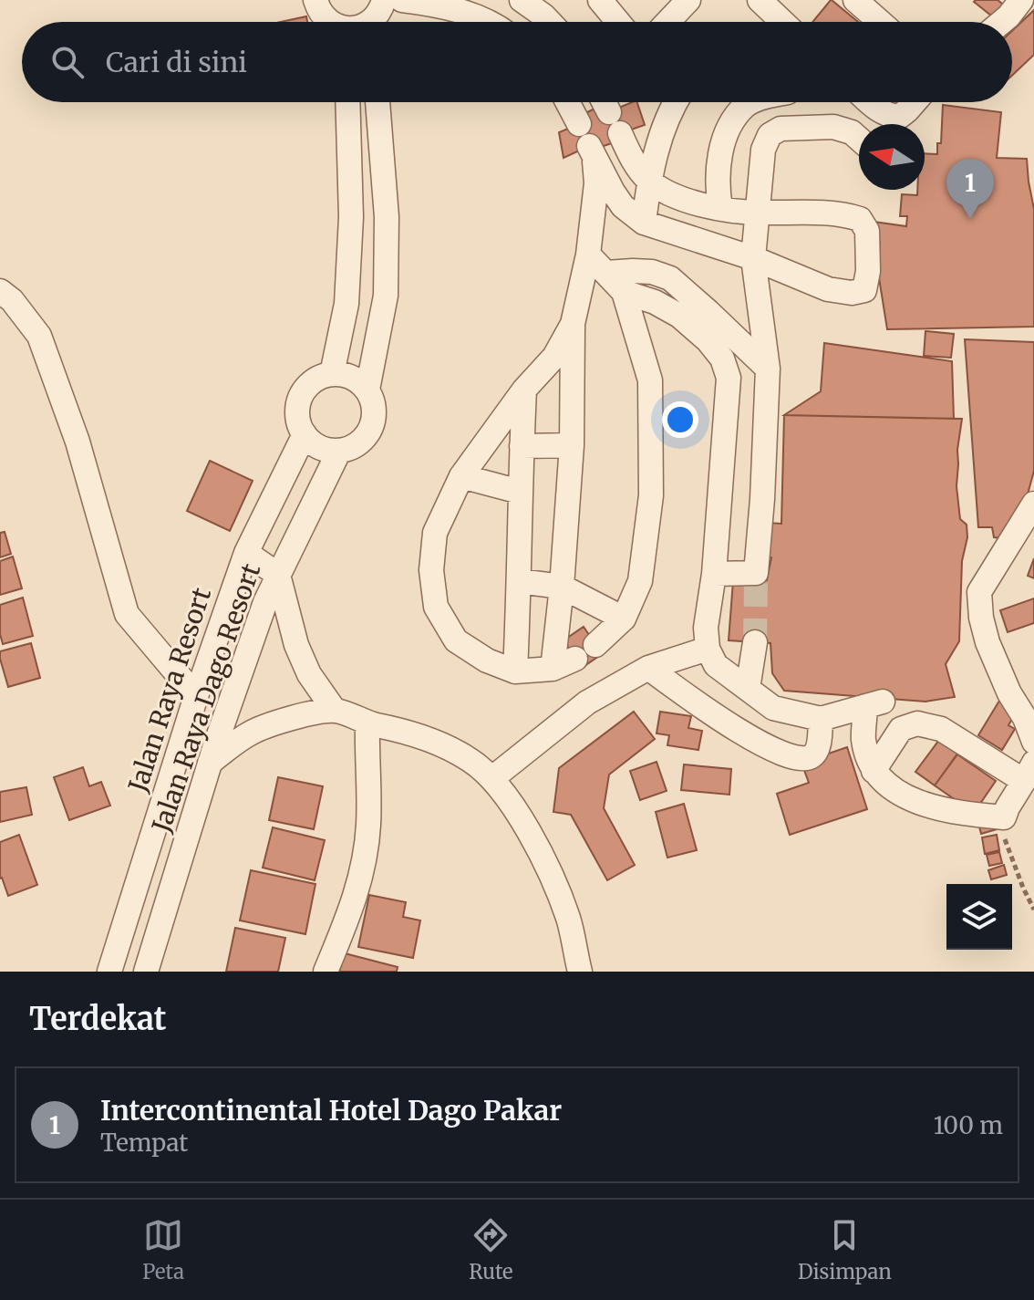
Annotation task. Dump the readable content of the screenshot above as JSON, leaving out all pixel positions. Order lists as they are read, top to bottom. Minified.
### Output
{"streets":{"street":["Jalan Raya Resort","Jalan Raya Dago Resort"]},"crossings":[["Jalan Raya Resort","Jalan Raya Dago Resort"]],"north":"left","page":{"search":"Cari di sini","pins":"1","heading":"Terdekat","list":[{"mark":"1","name":"Intercontinental Hotel Dago Pakar","note":"Tempat","value":"100 m"}],"nav":["Peta","Rute","Disimpan"]}}
